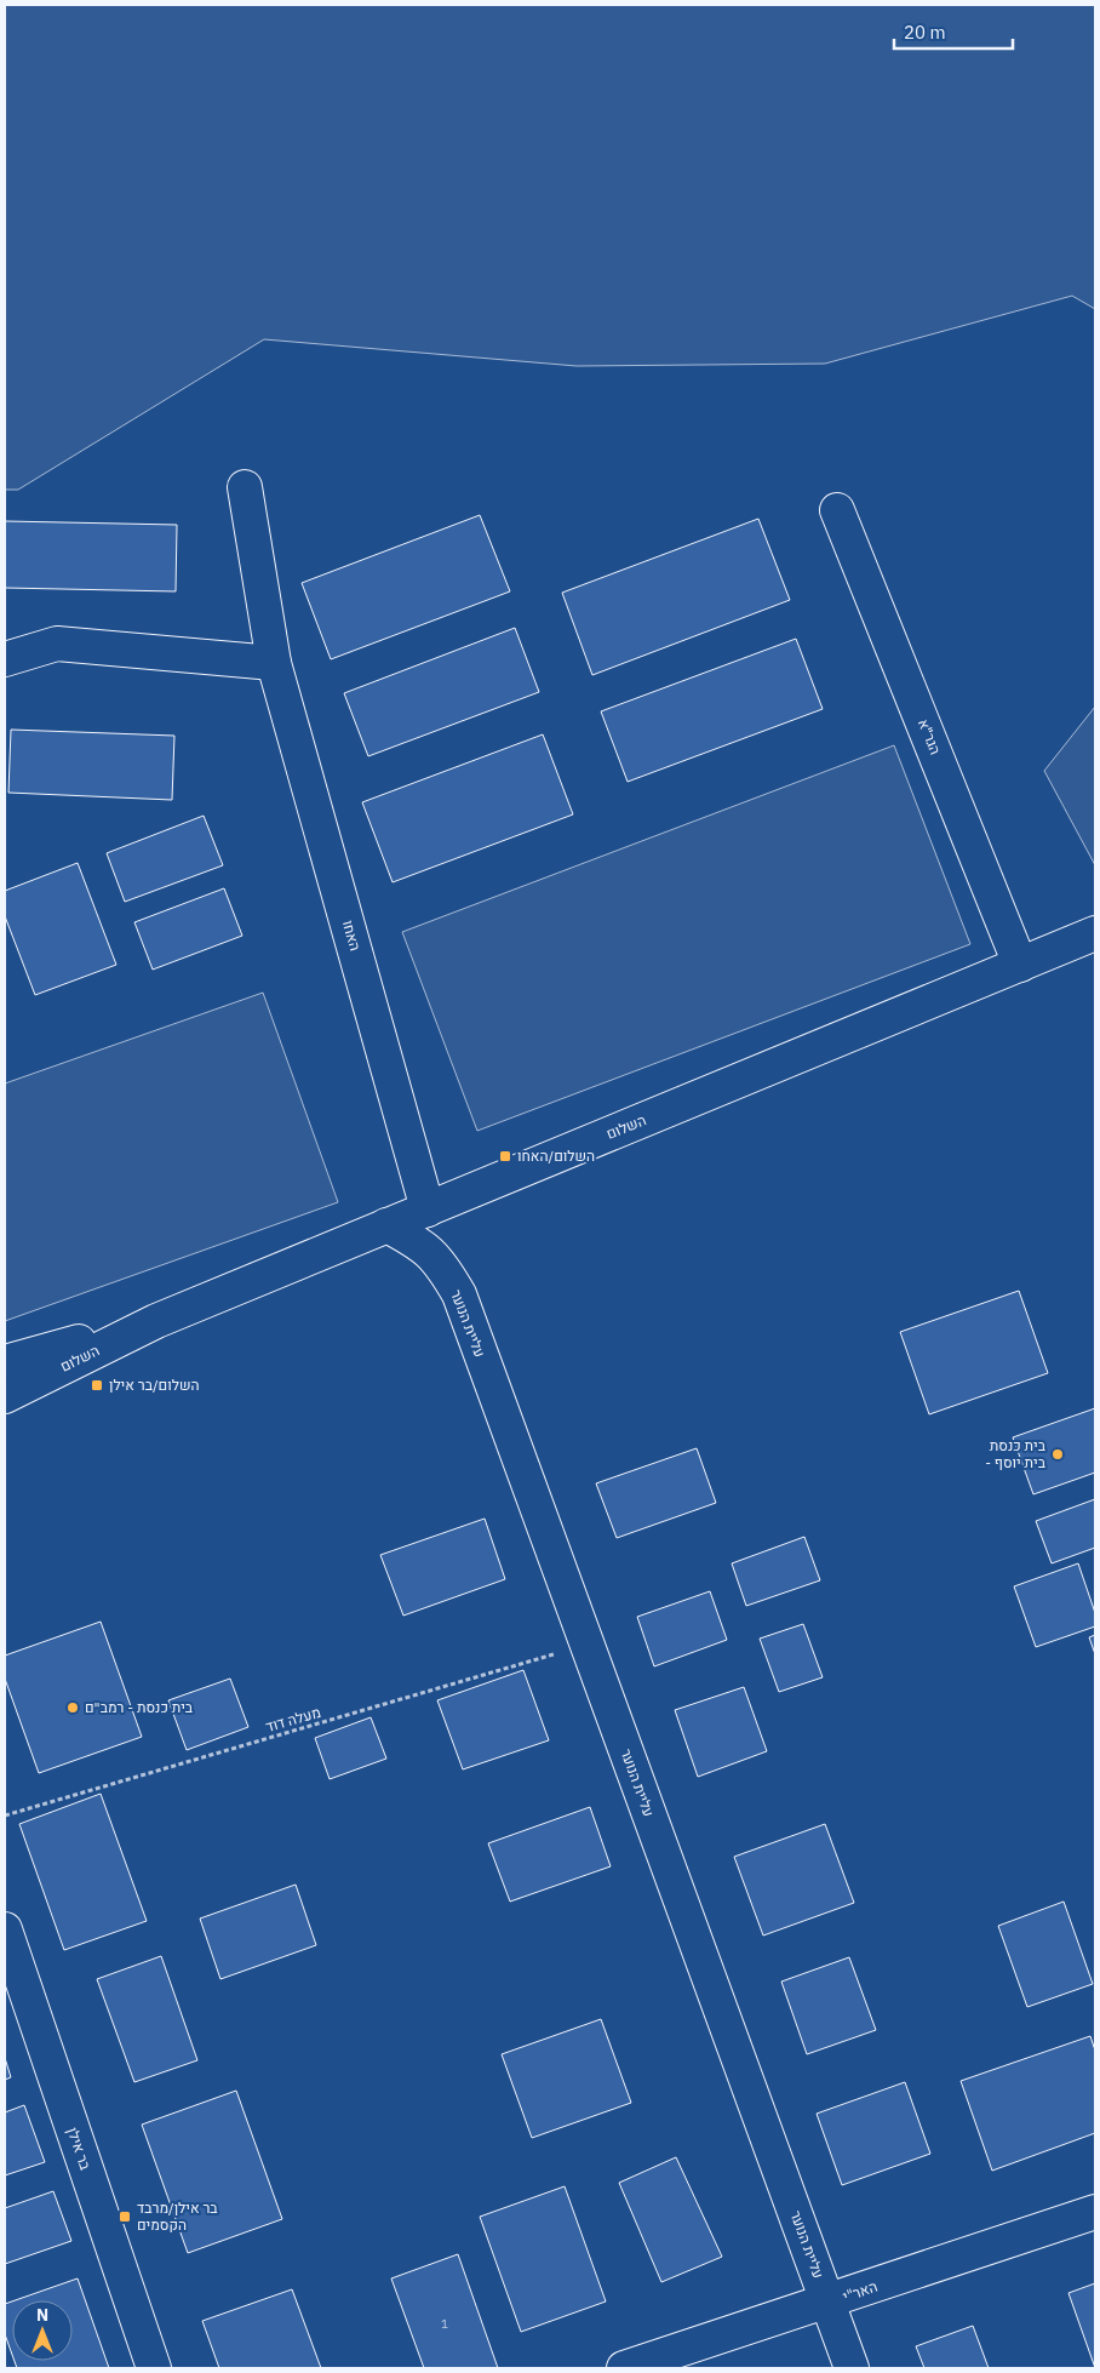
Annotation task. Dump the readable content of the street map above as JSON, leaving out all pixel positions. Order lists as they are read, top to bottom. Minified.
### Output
{"streets":{"street":["הגר\"א","האחו","השלום","עליית הנוער","בר אילן","האר\"י"],"path":["מעלה דוד"]},"crossings":[["הגר\"א","השלום"],["האחו","השלום"],["השלום","עליית הנוער"],["עליית הנוער","מעלה דוד"],["עליית הנוער","האר\"י"]],"places":{"transit":["השלום/האחו","השלום/בר אילן","בר אילן/מרבד הקסמים"],"other":["בית כנסת - בית יוסף","בית כנסת - רמב\"ם"]},"house_numbers":["1"],"scale_bar":"20 m","north":"top"}
